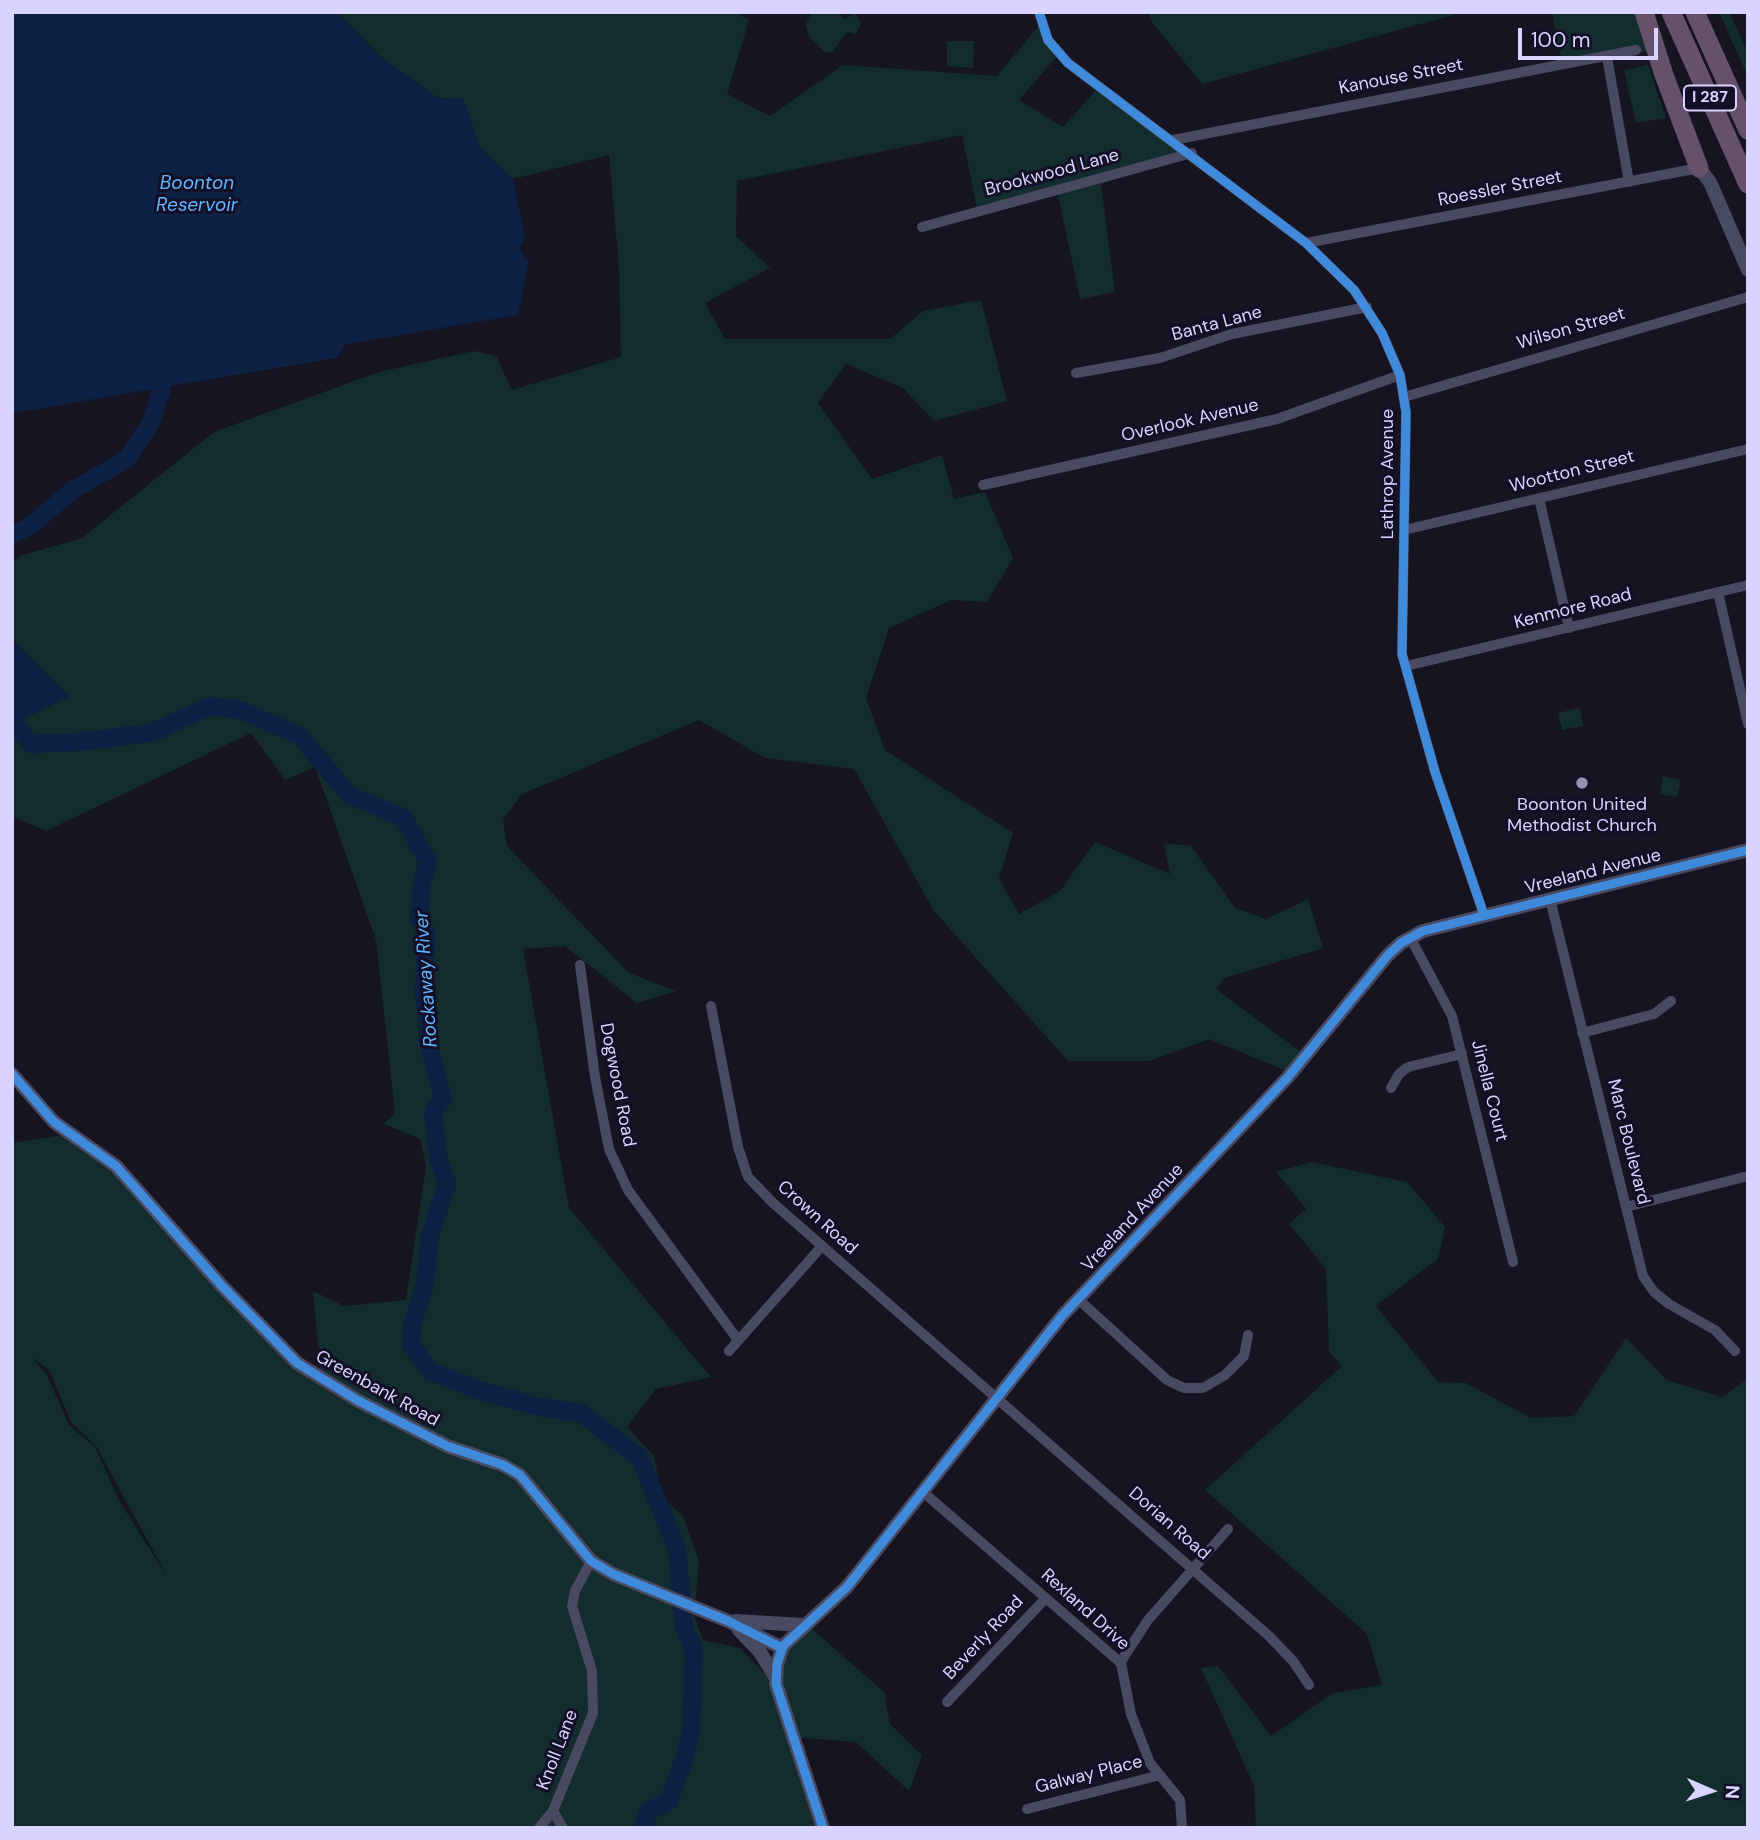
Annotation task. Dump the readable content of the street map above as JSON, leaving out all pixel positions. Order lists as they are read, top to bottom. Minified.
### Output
{"streets":{"highway":["I 287"],"street":["Kanouse Street","Brookwood Lane","Roessler Street","Banta Lane","Wilson Street","Overlook Avenue","Wootton Street","Lathrop Avenue","Kenmore Road","Vreeland Avenue","Dogwood Road","Jinella Court","Marc Boulevard","Crown Road","Greenbank Road","Dorian Road","Rexland Drive","Beverly Road","Knoll Lane","Galway Place"]},"crossings":[["Kanouse Street","Lathrop Avenue"],["Brookwood Lane","Lathrop Avenue"],["Roessler Street","Lathrop Avenue"],["Banta Lane","Lathrop Avenue"],["Wilson Street","Lathrop Avenue"],["Overlook Avenue","Lathrop Avenue"],["Wootton Street","Lathrop Avenue"],["Lathrop Avenue","Kenmore Road"],["Lathrop Avenue","Vreeland Avenue"],["Vreeland Avenue","Jinella Court"],["Vreeland Avenue","Marc Boulevard"],["Vreeland Avenue","Crown Road"],["Vreeland Avenue","Greenbank Road"],["Vreeland Avenue","Dorian Road"],["Vreeland Avenue","Rexland Drive"],["Crown Road","Dorian Road"],["Greenbank Road","Knoll Lane"],["Rexland Drive","Beverly Road"],["Rexland Drive","Galway Place"]],"water":["Boonton Reservoir","Rockaway River"],"places":["Boonton United Methodist Church"],"scale_bar":"100 m","north":"right"}
